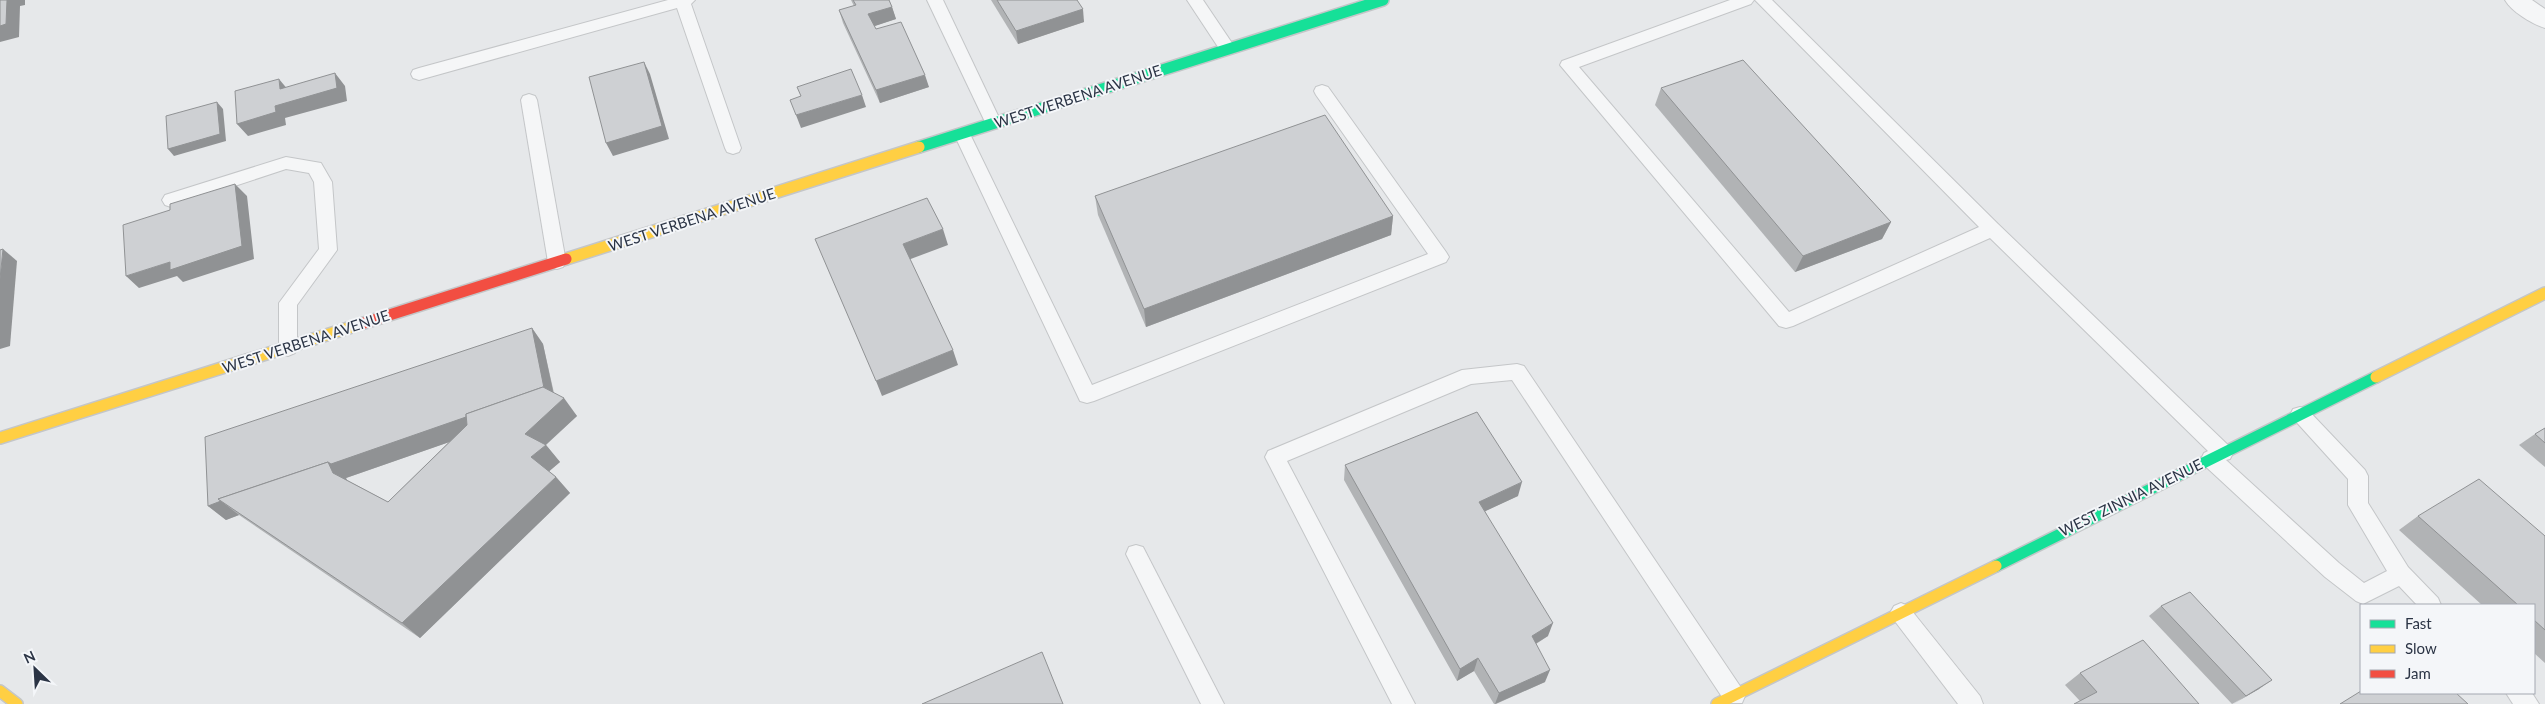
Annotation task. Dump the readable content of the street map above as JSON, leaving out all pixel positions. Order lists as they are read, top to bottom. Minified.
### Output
{"streets":{"street":["WEST VERBENA AVENUE","WEST ZINNIA AVENUE"]},"legend":["Fast","Slow","Jam"],"north":"top left"}
